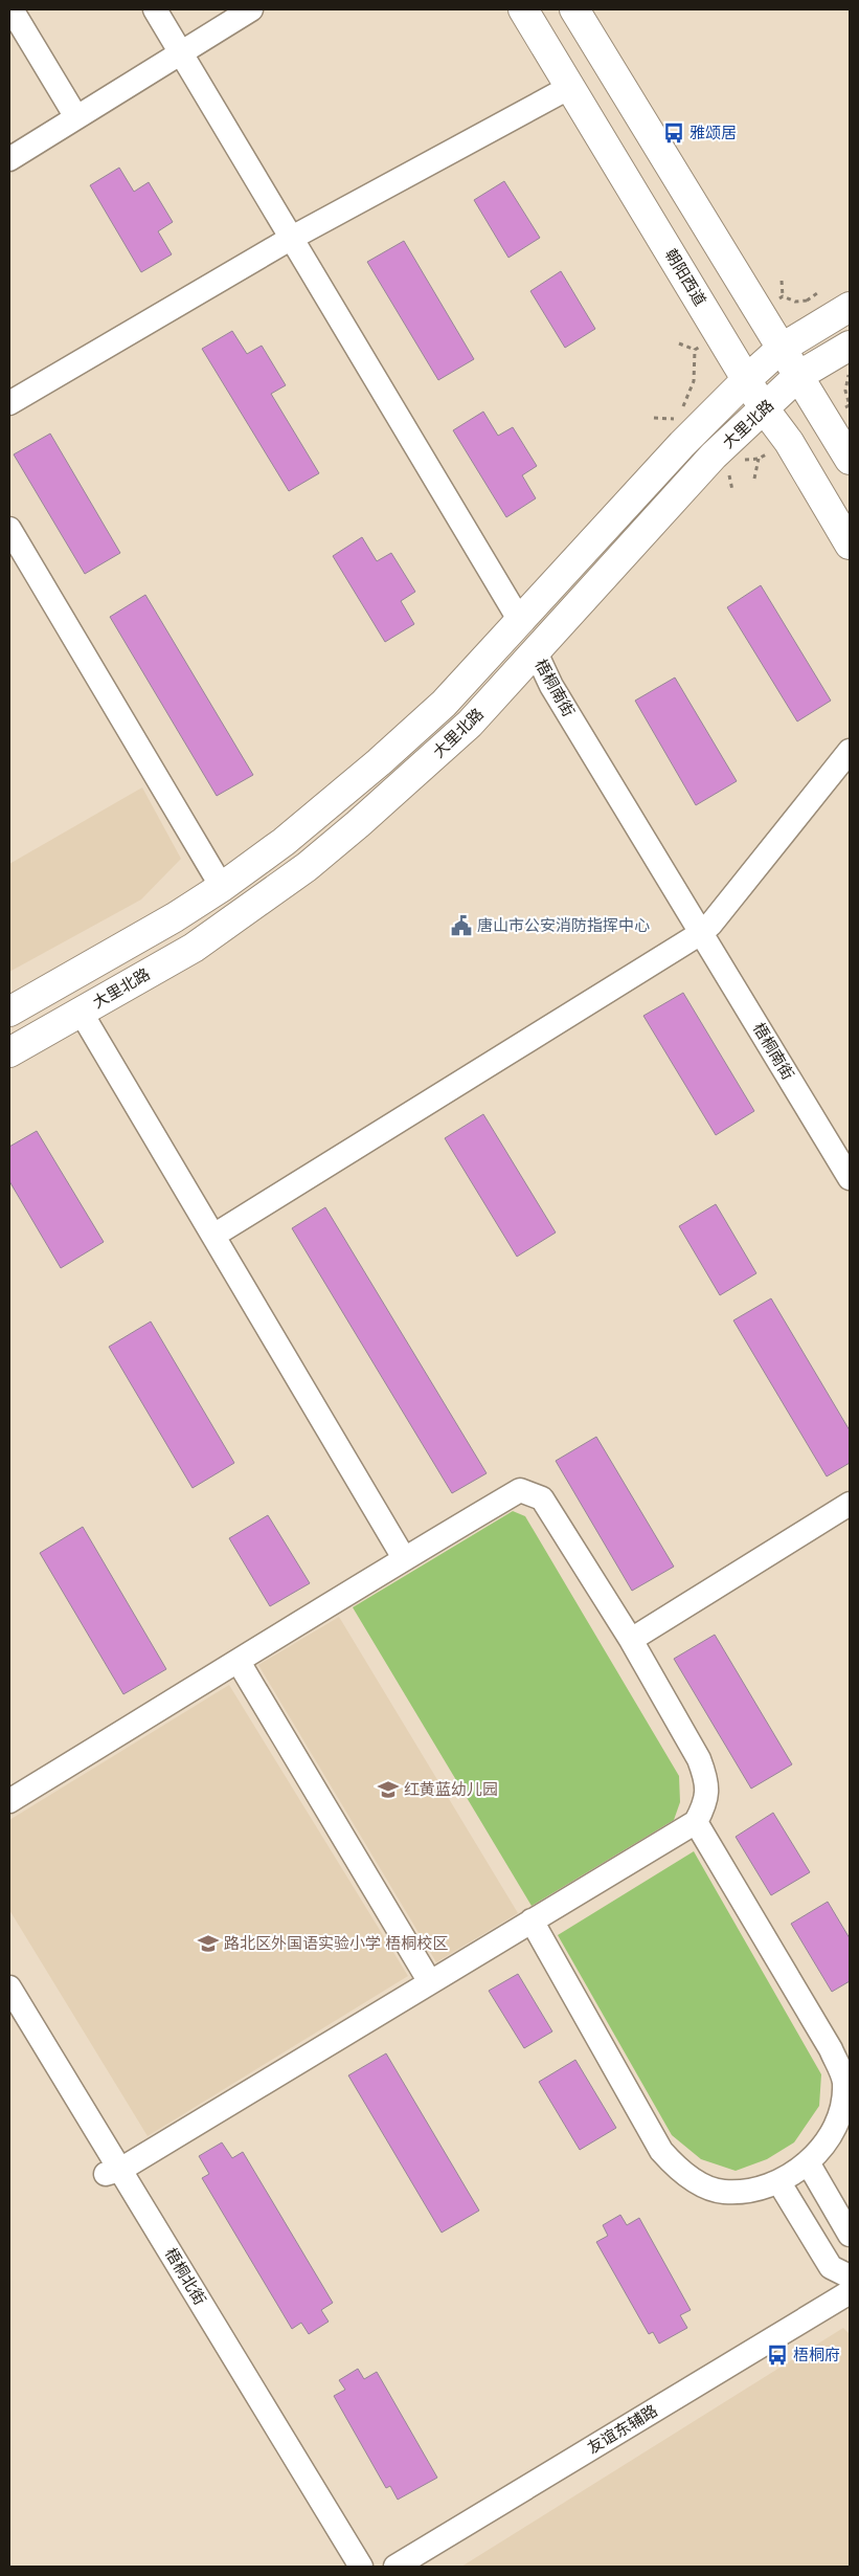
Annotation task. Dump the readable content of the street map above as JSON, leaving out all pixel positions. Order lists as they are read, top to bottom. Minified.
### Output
{"streets":{"main road":["朝阳西道","大里北路"],"street":["梧桐南街","梧桐北街","友谊东辅路"]},"crossings":[["朝阳西道","大里北路"],["大里北路","梧桐南街"]],"places":{"bus stop":["雅颂居","梧桐府"],"public building":["唐山市公安消防指挥中心"],"school or university":["红黄蓝幼儿园","路北区外国语实验小学 梧桐校区"]}}
